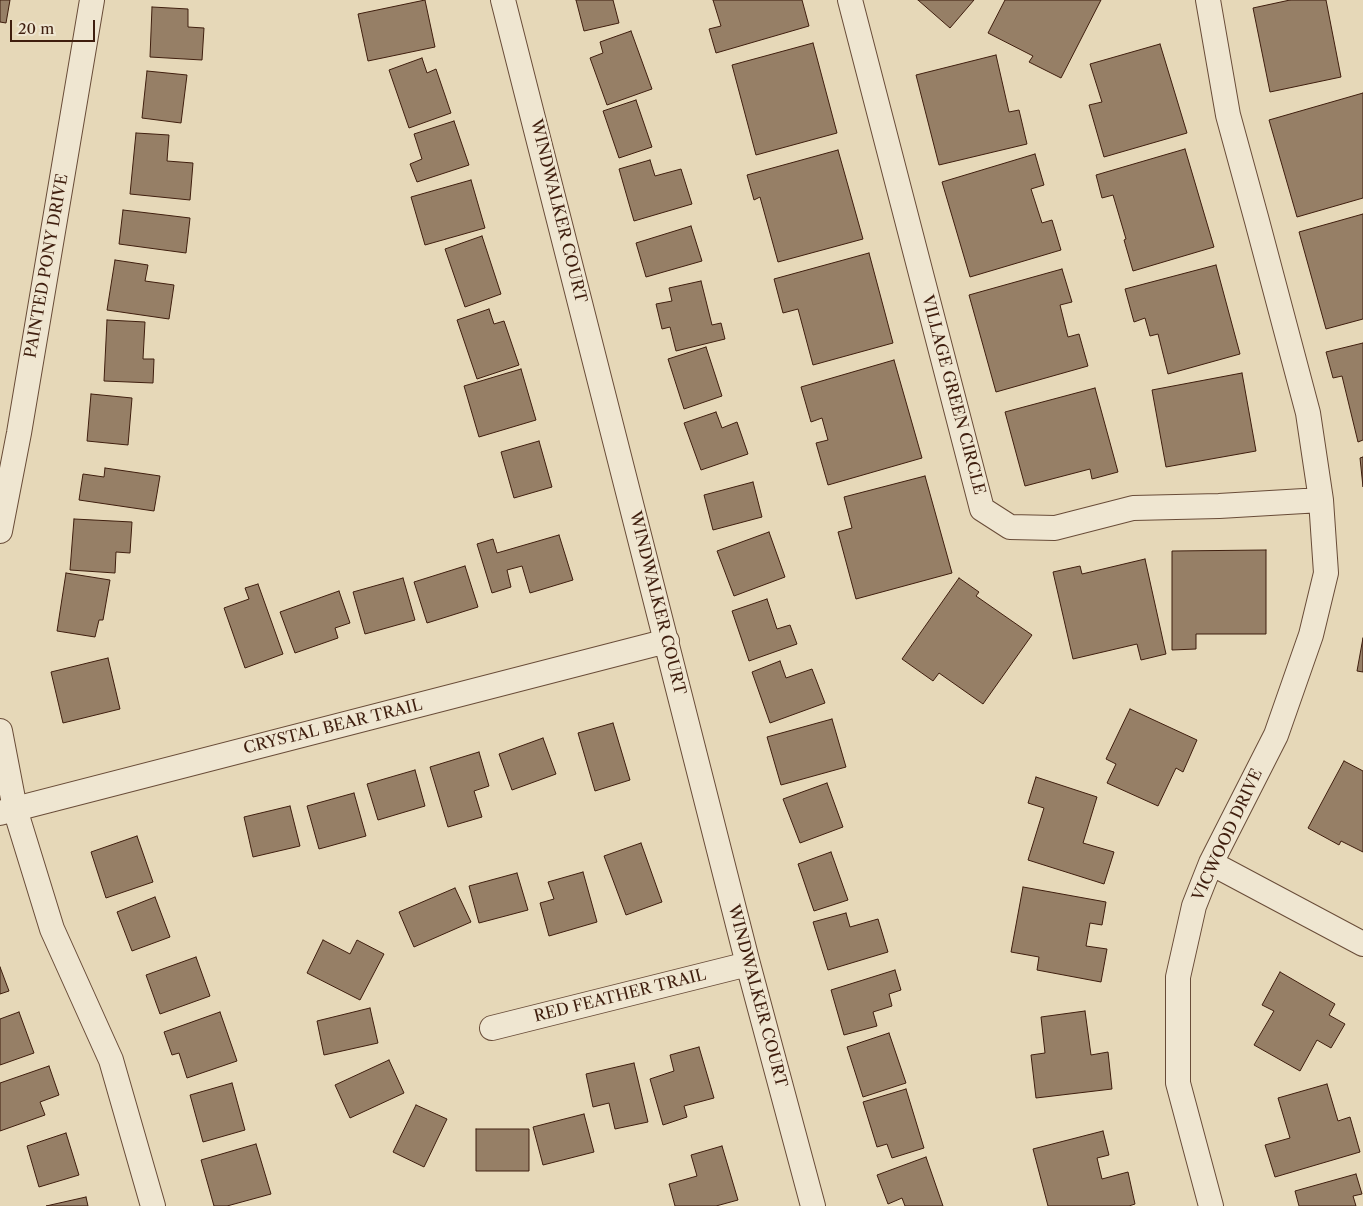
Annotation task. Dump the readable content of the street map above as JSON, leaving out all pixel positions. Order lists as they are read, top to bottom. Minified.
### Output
{"streets":{"street":["WINDWALKER COURT","PAINTED PONY DRIVE","VILLAGE GREEN CIRCLE","CRYSTAL BEAR TRAIL","VICWOOD DRIVE","RED FEATHER TRAIL"]},"crossings":[["WINDWALKER COURT","CRYSTAL BEAR TRAIL"],["WINDWALKER COURT","RED FEATHER TRAIL"],["VILLAGE GREEN CIRCLE","VICWOOD DRIVE"]],"scale_bar":"20 m"}
